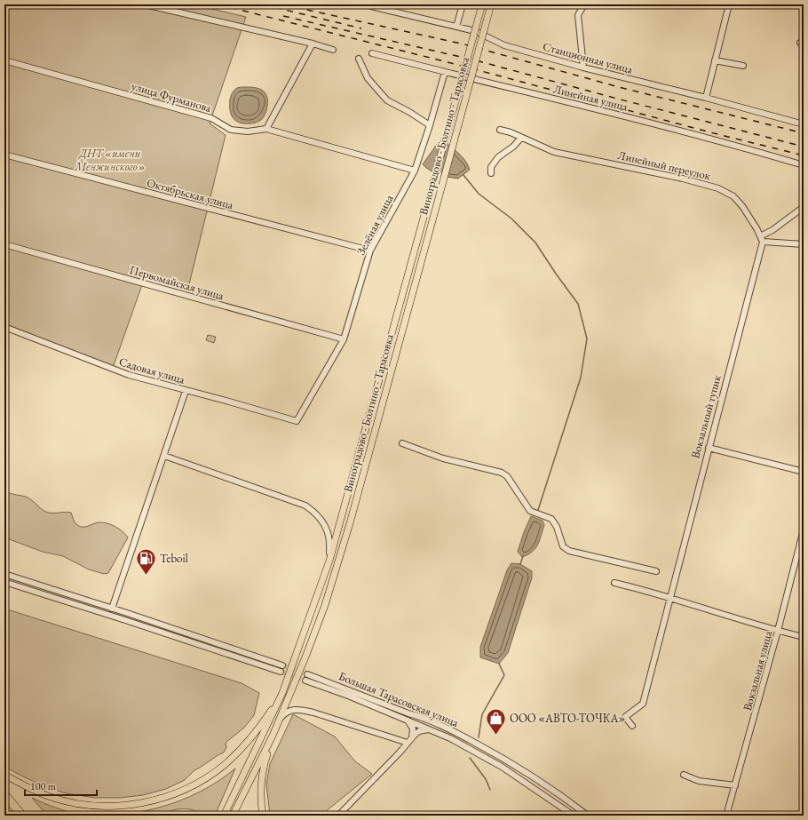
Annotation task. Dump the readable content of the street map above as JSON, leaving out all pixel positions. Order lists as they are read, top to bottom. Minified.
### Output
{"streets":{"main road":["Виноградово - Болтино - Тарасовка"],"street":["Станционная улица","улица Фурманова","Линейная улица","Линейный переулок","Октябрьская улица","Зелёная улица","Первомайская улица","Садовая улица","Вокзальный тупик","Вокзальная улица","Большая Тарасовская улица"]},"crossings":[["улица Фурманова","Зелёная улица"],["Линейная улица","Зелёная улица"],["Линейный переулок","Вокзальный тупик"],["Октябрьская улица","Зелёная улица"],["Зелёная улица","Первомайская улица"],["Зелёная улица","Садовая улица"]],"parks":["ДНТ «имени Менжинского»"],"places":{"fuel station":["Teboil"],"shop":["ООО «АВТО-ТОЧКА»"]},"scale_bar":"100 m"}
